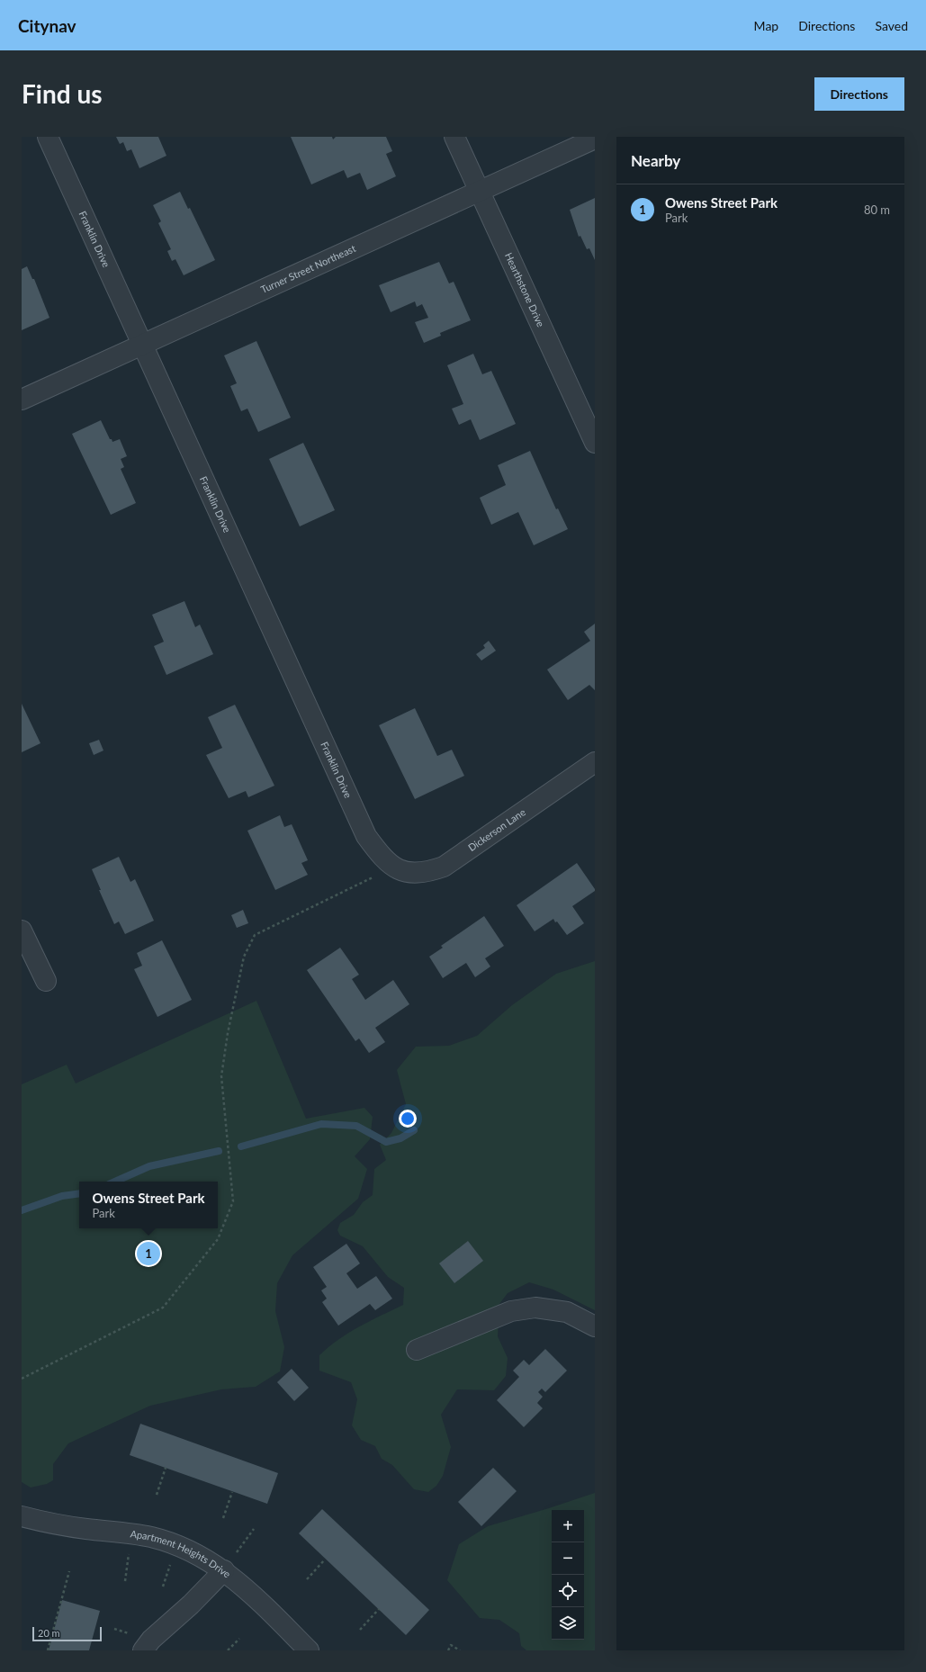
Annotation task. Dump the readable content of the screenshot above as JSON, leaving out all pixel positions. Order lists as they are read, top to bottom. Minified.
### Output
{"streets":{"street":["Franklin Drive","Turner Street Northeast","Hearthstone Drive","Dickerson Lane","Apartment Heights Drive"]},"crossings":[["Franklin Drive","Turner Street Northeast"],["Franklin Drive","Dickerson Lane"],["Turner Street Northeast","Hearthstone Drive"]],"scale_bar":"20 m","page":{"header":"Citynav","nav":["Map","Directions","Saved"],"buttons":"Directions","title":"Find us","heading":"Nearby","list":[{"mark":"1","name":"Owens Street Park","note":"Park","value":"80 m"}],"popup":["Owens Street Park","Park"],"pins":"1","map_buttons":["+","−"],"scale":"20 m"}}
